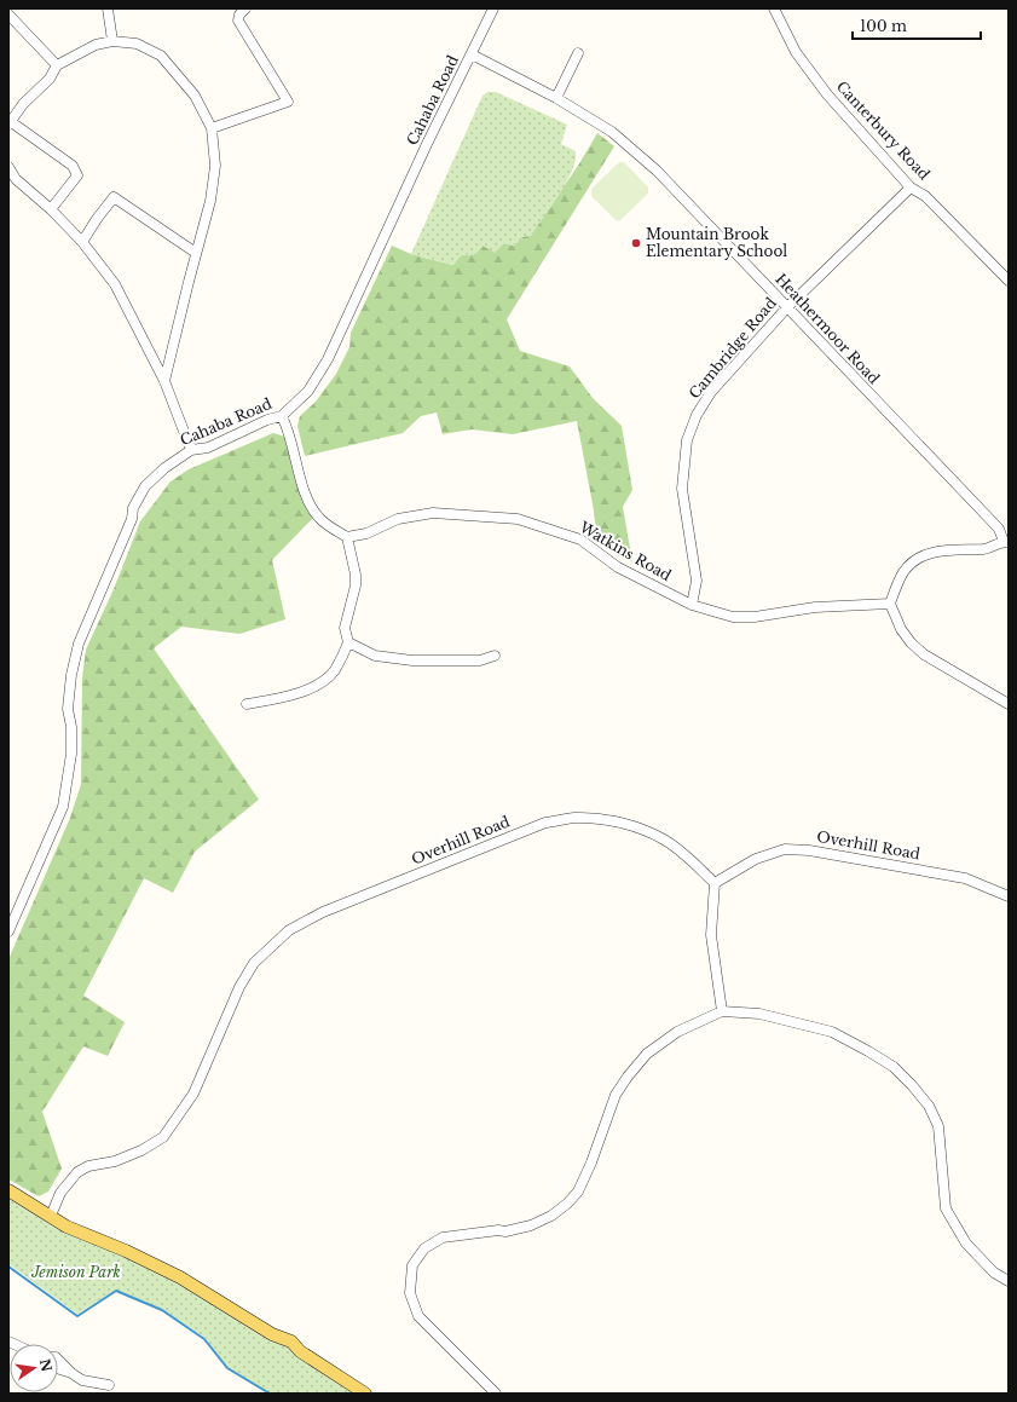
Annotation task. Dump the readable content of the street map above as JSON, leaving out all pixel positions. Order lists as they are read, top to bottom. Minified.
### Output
{"streets":{"street":["Cahaba Road","Canterbury Road","Heathermoor Road","Cambridge Road","Watkins Road","Overhill Road"]},"crossings":[["Cahaba Road","Heathermoor Road"],["Canterbury Road","Cambridge Road"],["Heathermoor Road","Cambridge Road"],["Cambridge Road","Watkins Road"]],"parks":["Jemison Park"],"places":["Mountain Brook Elementary School"],"scale_bar":"100 m","north":"right"}
